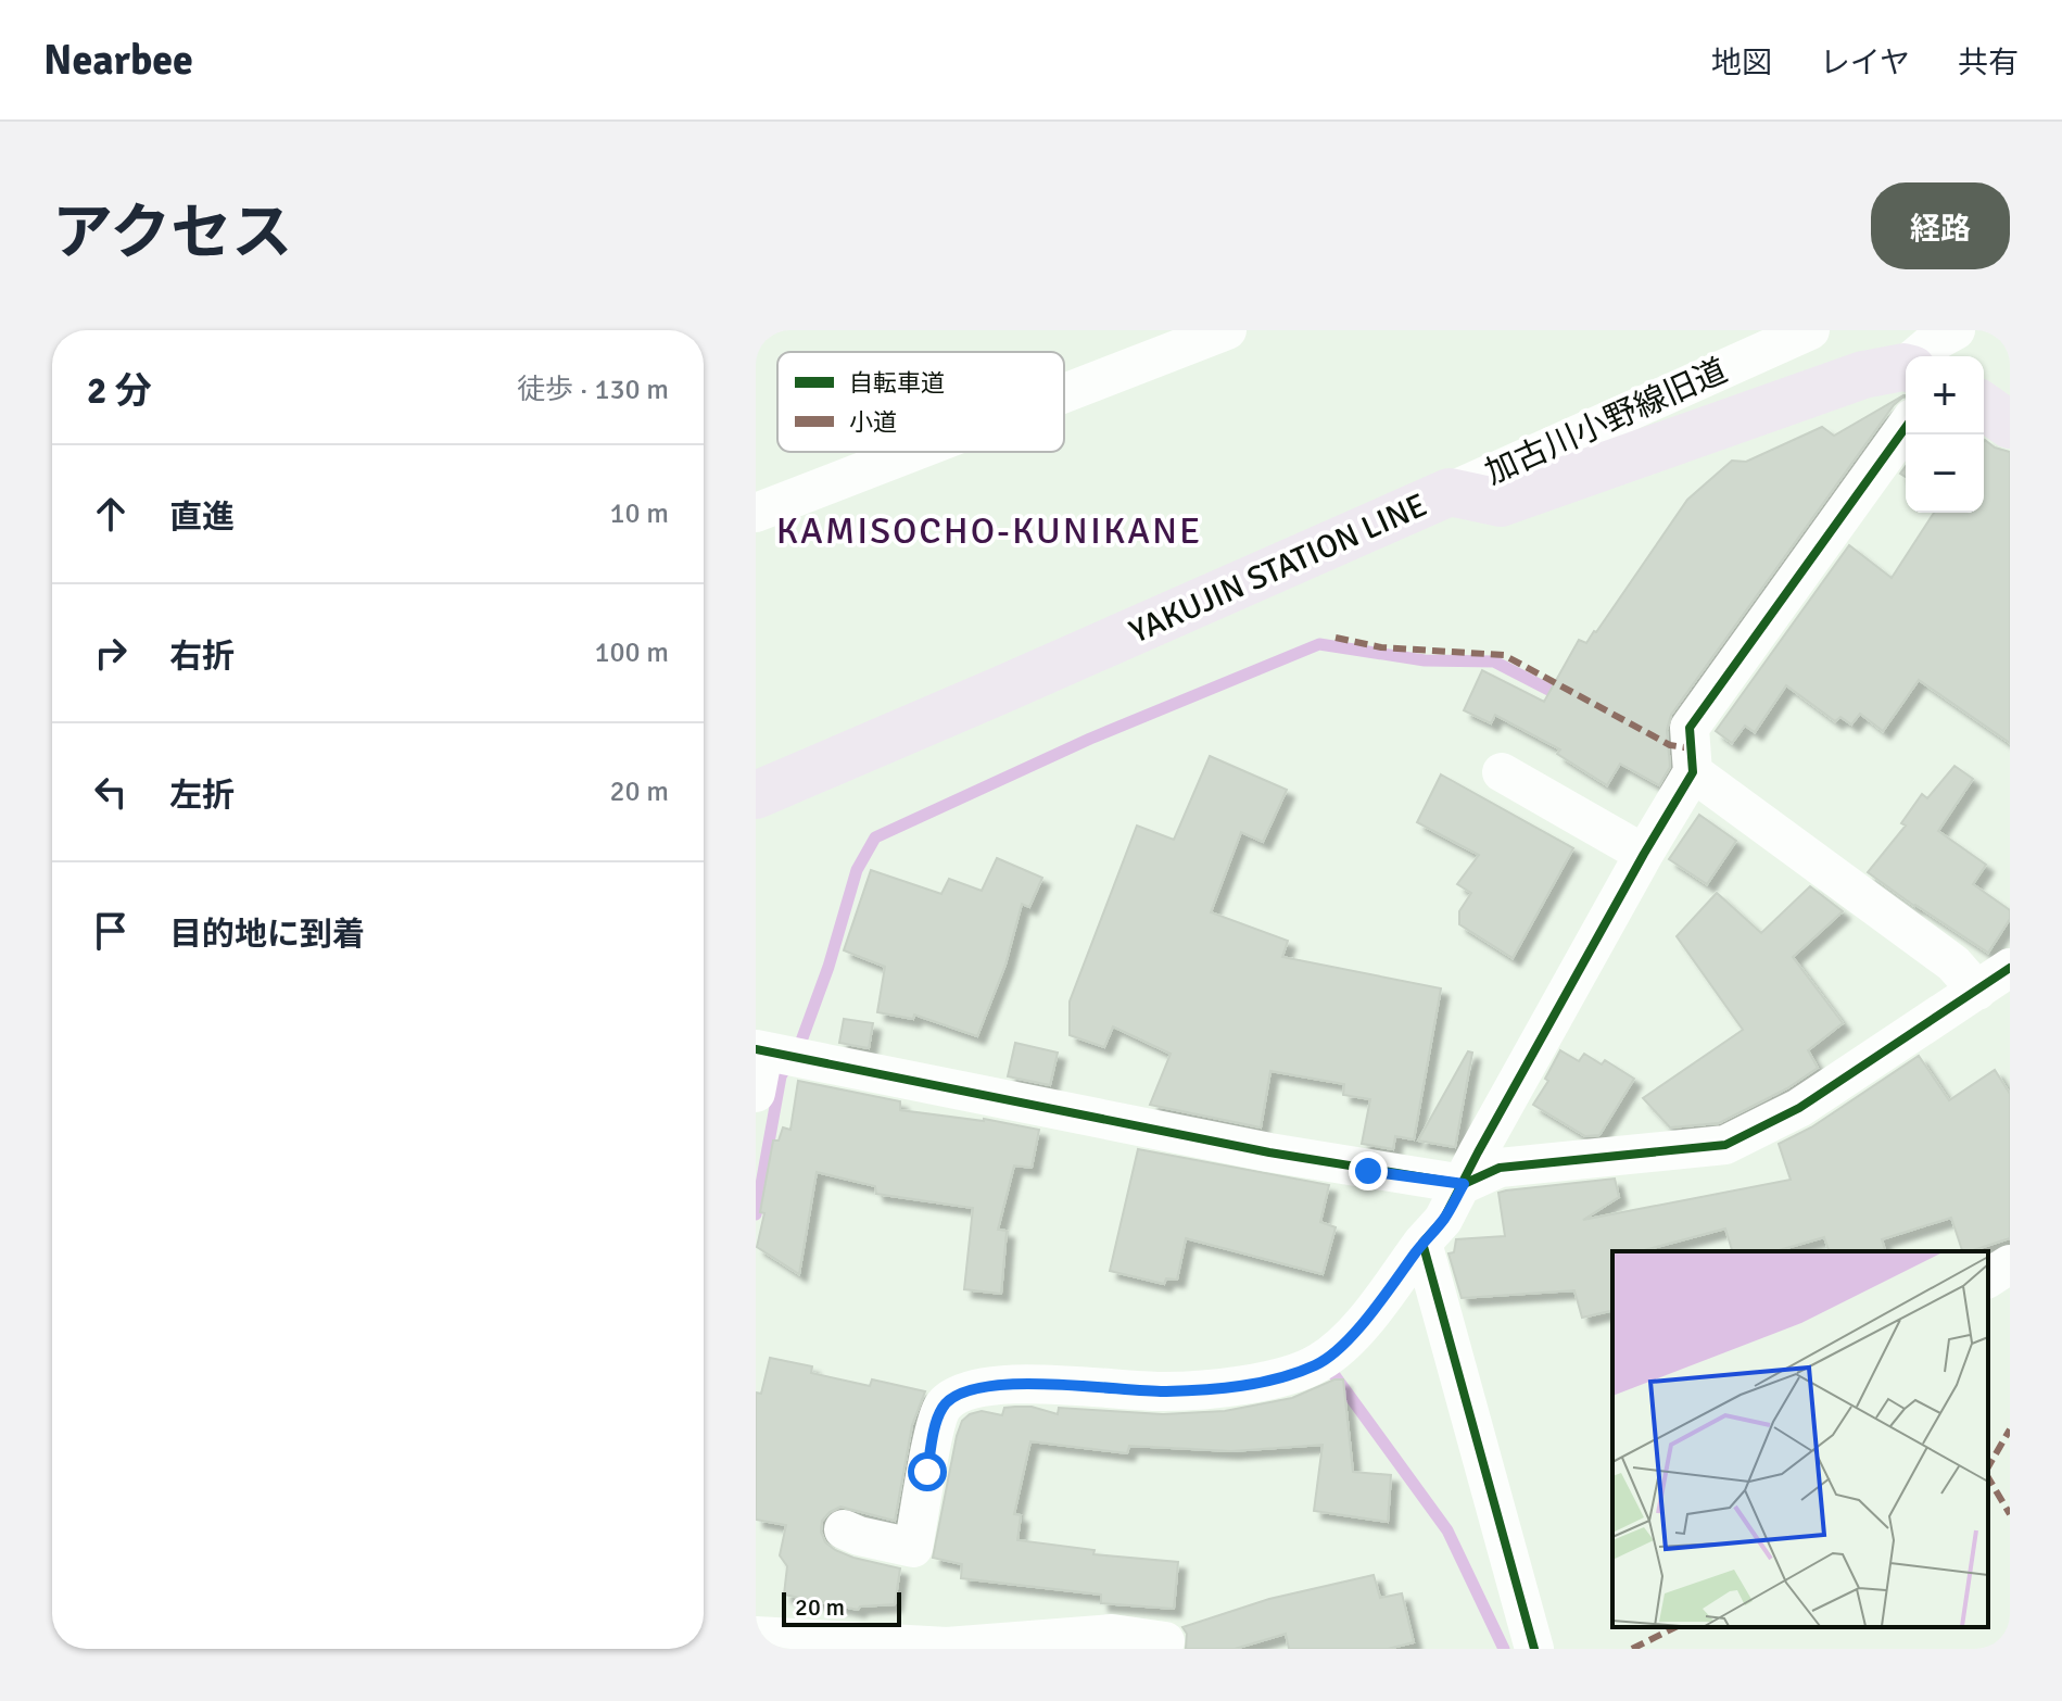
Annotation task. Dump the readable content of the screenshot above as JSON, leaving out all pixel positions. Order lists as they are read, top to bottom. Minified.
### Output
{"streets":{"main road":["YAKUJIN STATION LINE"],"street":["加古川小野線旧道"]},"crossings":[["加古川小野線旧道","YAKUJIN STATION LINE"]],"districts":["KAMISOCHO-KUNIKANE"],"legend":["自転車道","小道"],"scale_bar":"20 m","page":{"header":"Nearbee","nav":["地図","レイヤ","共有"],"title":"アクセス","buttons":"経路","heading":["2 分","徒歩 · 130 m"],"map_buttons":["+","−"],"list":[["直進","10 m"],["右折","100 m"],["左折","20 m"],"目的地に到着"],"scale":"20 m"}}
